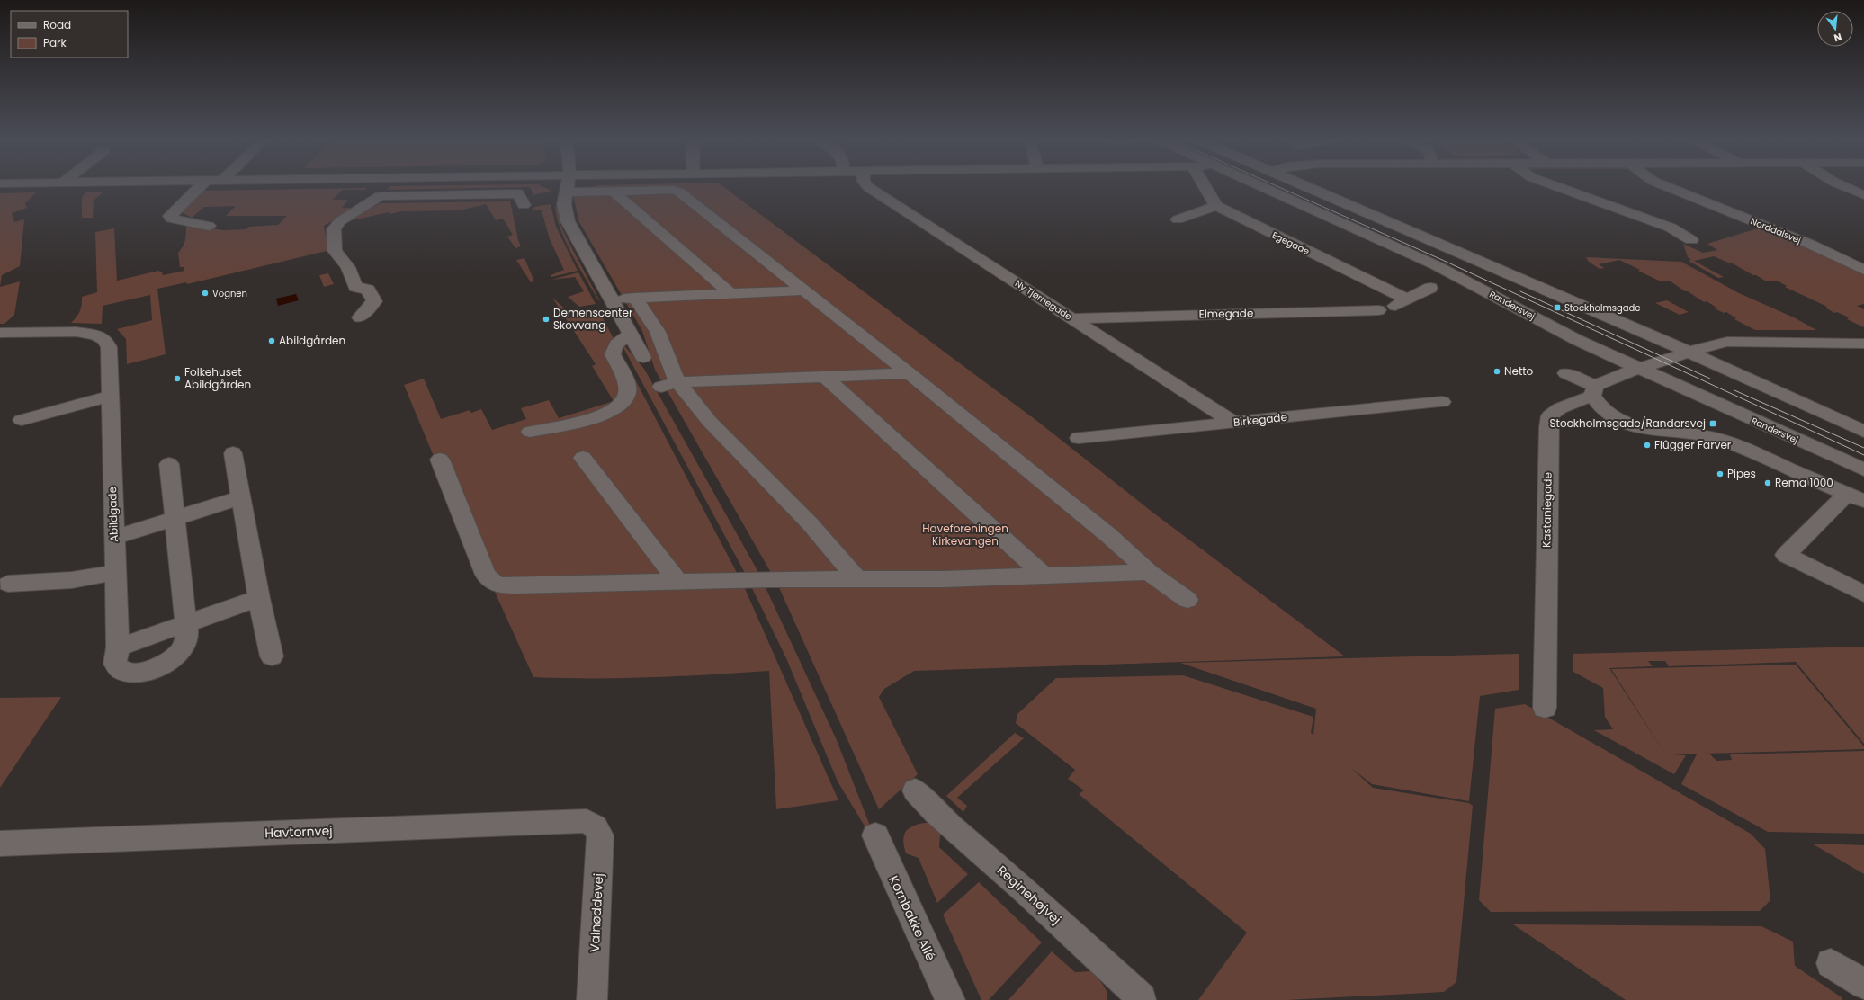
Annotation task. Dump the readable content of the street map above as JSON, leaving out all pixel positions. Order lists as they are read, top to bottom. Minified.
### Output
{"streets":{"street":["Norddalsvej","Egegade","Ny Tjørnegade","Randersvej","Elmegade","Birkegade","Kastaniegade","Abildgade","Havtornvej","Reginehøjvej","Valnøddevej","Kornbakke Allé"]},"crossings":[["Egegade","Elmegade"],["Ny Tjørnegade","Elmegade"],["Ny Tjørnegade","Birkegade"],["Randersvej","Kastaniegade"],["Havtornvej","Valnøddevej"]],"parks":["Haveforeningen Kirkevangen"],"places":{"other":["Vognen","Demenscenter Skovvang","Abildgården","Netto","Folkehuset Abildgården","Flûgger Farver","Pipes","Rema 1000"],"transit":["Stockholmsgade","Stockholmsgade/Randersvej"]},"legend":["Road","Park"],"north":"bottom"}
